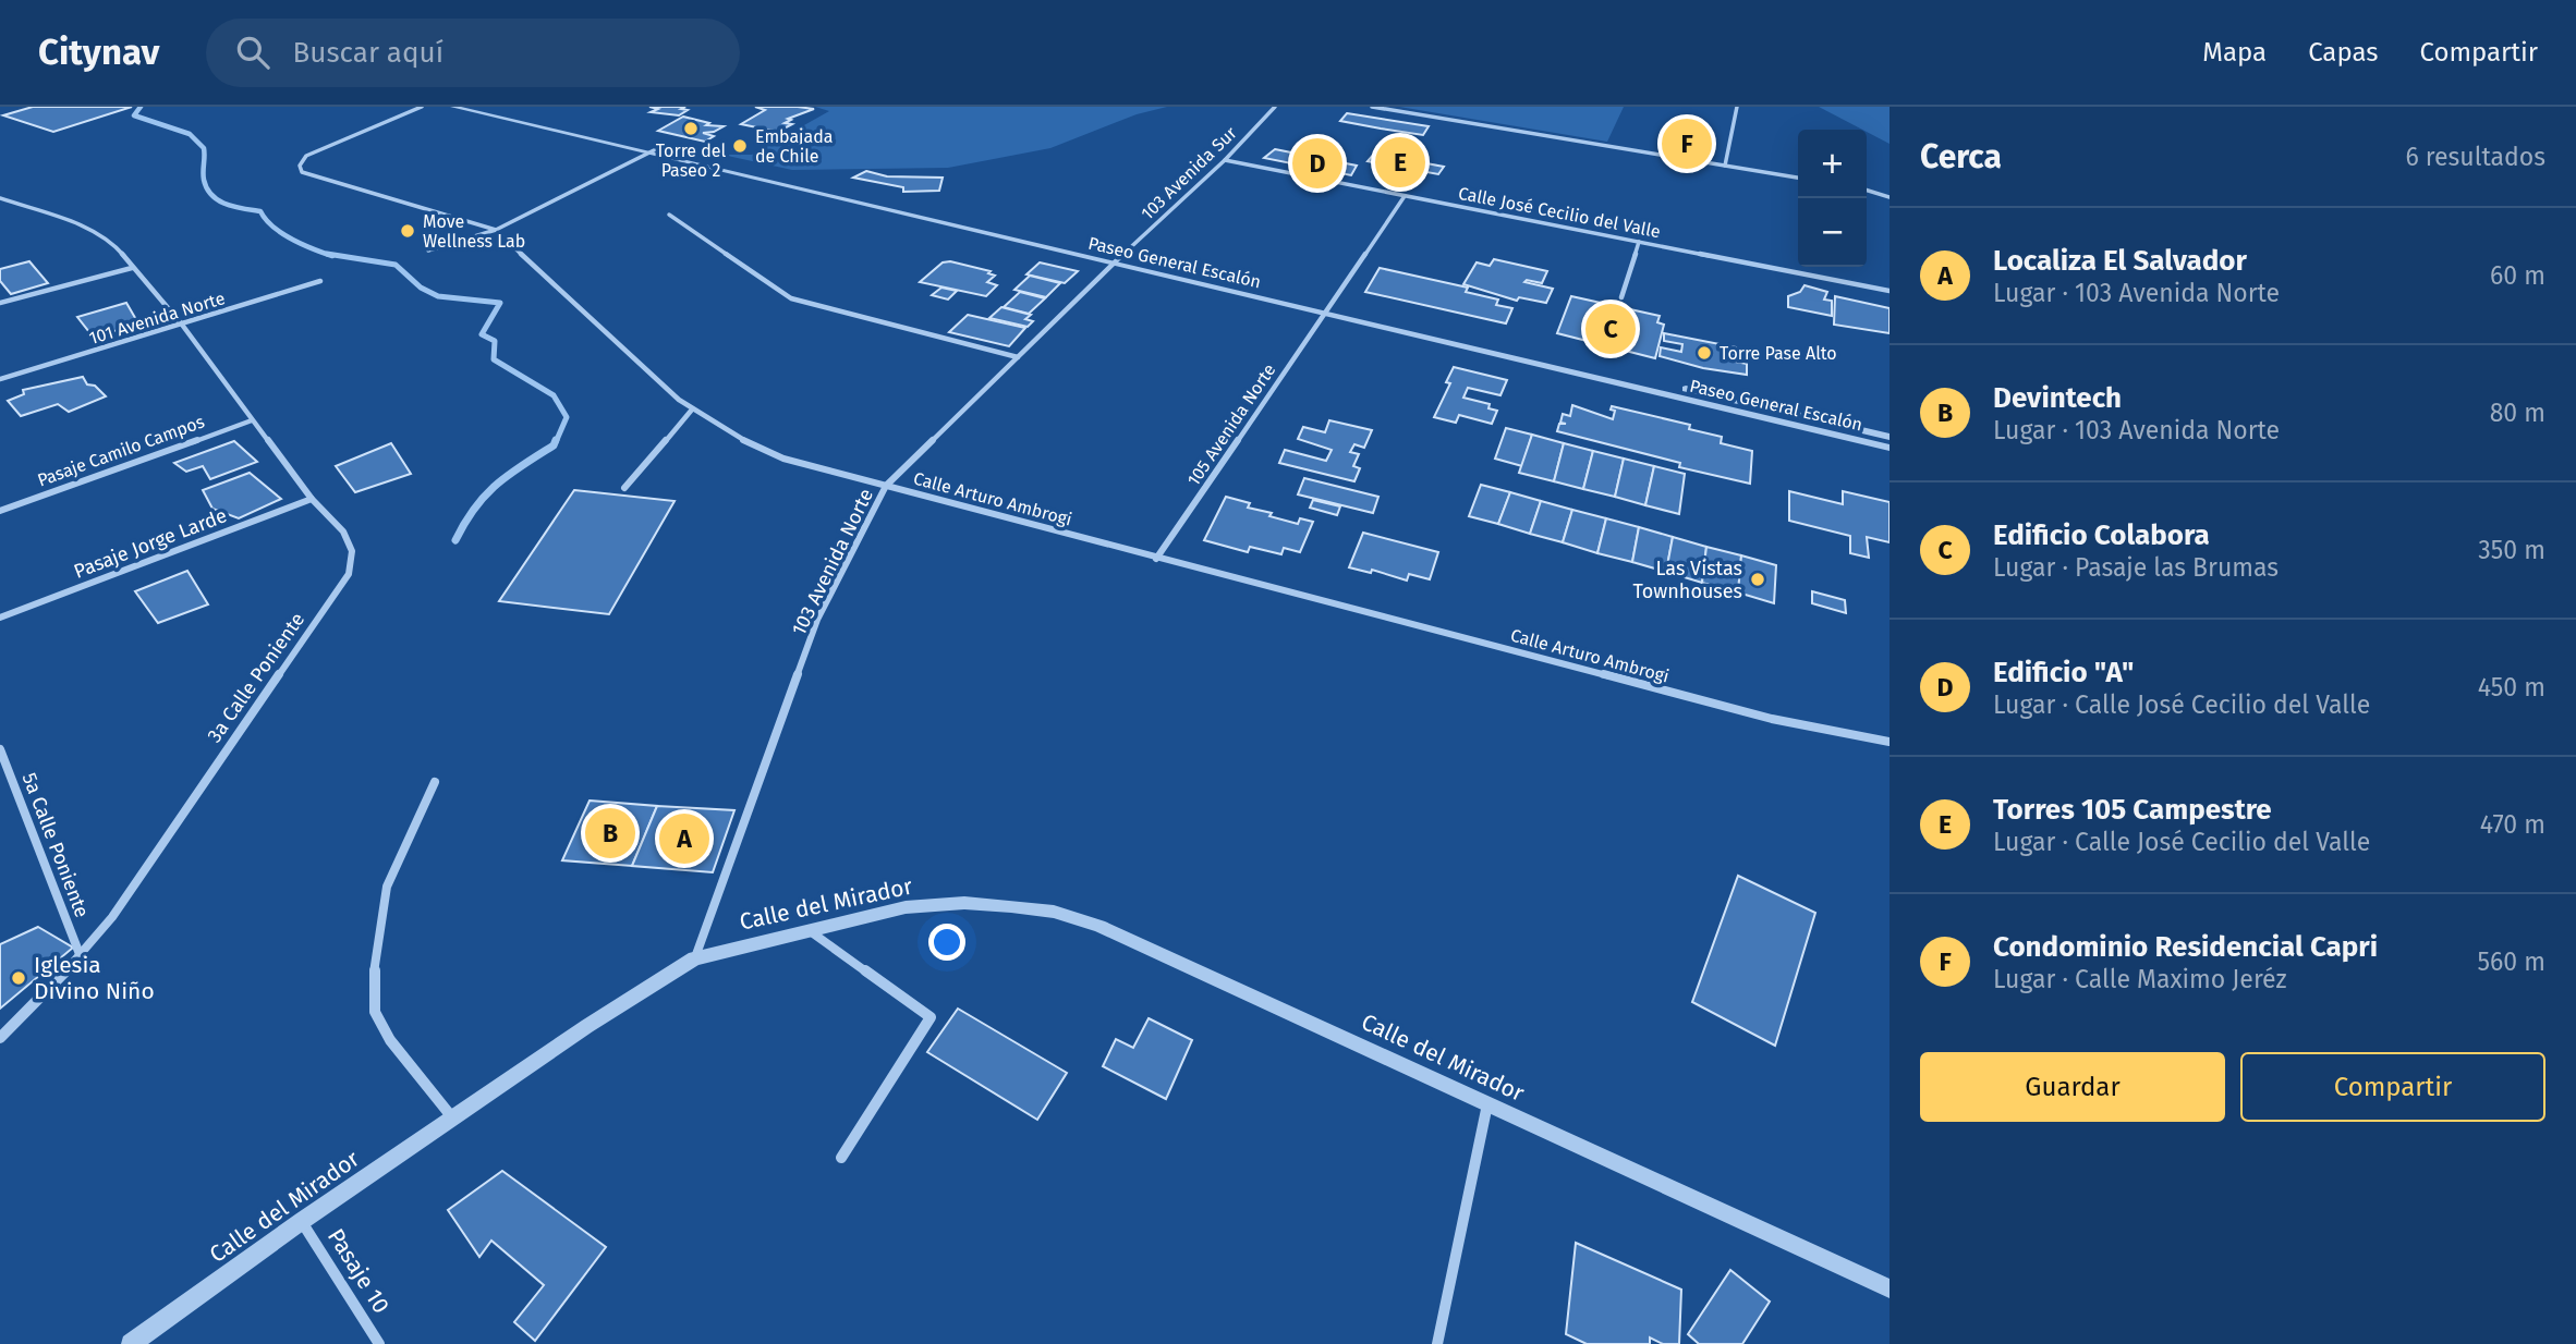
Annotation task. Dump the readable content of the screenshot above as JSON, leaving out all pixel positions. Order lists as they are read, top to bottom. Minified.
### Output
{"streets":{"street":["103 Avenida Sur","Calle José Cecilio del Valle","Paseo General Escalón","101 Avenida Norte","105 Avenida Norte","Pasaje Camilo Campos","Calle Arturo Ambrogi","Pasaje Jorge Larde","103 Avenida Norte","3a Calle Poniente","5a Calle Poniente","Calle del Mirador","Pasaje 10"]},"crossings":[["103 Avenida Sur","Calle José Cecilio del Valle"],["103 Avenida Sur","Paseo General Escalón"],["103 Avenida Sur","103 Avenida Norte"],["Calle José Cecilio del Valle","105 Avenida Norte"],["Paseo General Escalón","105 Avenida Norte"],["Paseo General Escalón","103 Avenida Norte"],["101 Avenida Norte","3a Calle Poniente"],["105 Avenida Norte","Calle Arturo Ambrogi"],["Pasaje Camilo Campos","3a Calle Poniente"],["Calle Arturo Ambrogi","103 Avenida Norte"],["Pasaje Jorge Larde","3a Calle Poniente"],["103 Avenida Norte","Calle del Mirador"],["3a Calle Poniente","5a Calle Poniente"],["Calle del Mirador","Pasaje 10"]],"places":["Torre del Paseo 2","Embajada de Chile","Move Wellness Lab","Torre Pase Alto","Las Vistas Townhouses","Iglesia Divino Niño"],"page":{"header":"Citynav","search":"Buscar aquí","nav":["Mapa","Capas","Compartir"],"heading":["Cerca","6 resultados"],"pins":["F","E","D","C","B","A"],"map_buttons":["+","−"],"list":[{"mark":"A","name":"Localiza El Salvador","note":"Lugar · 103 Avenida Norte","value":"60 m"},{"mark":"B","name":"Devintech","note":"Lugar · 103 Avenida Norte","value":"80 m"},{"mark":"C","name":"Edificio Colabora","note":"Lugar · Pasaje las Brumas","value":"350 m"},{"mark":"D","name":"Edificio \"A\"","note":"Lugar · Calle José Cecilio del Valle","value":"450 m"},{"mark":"E","name":"Torres 105 Campestre","note":"Lugar · Calle José Cecilio del Valle","value":"470 m"},{"mark":"F","name":"Condominio Residencial Capri","note":"Lugar · Calle Maximo Jeréz","value":"560 m"}],"buttons":["Guardar","Compartir"]}}
